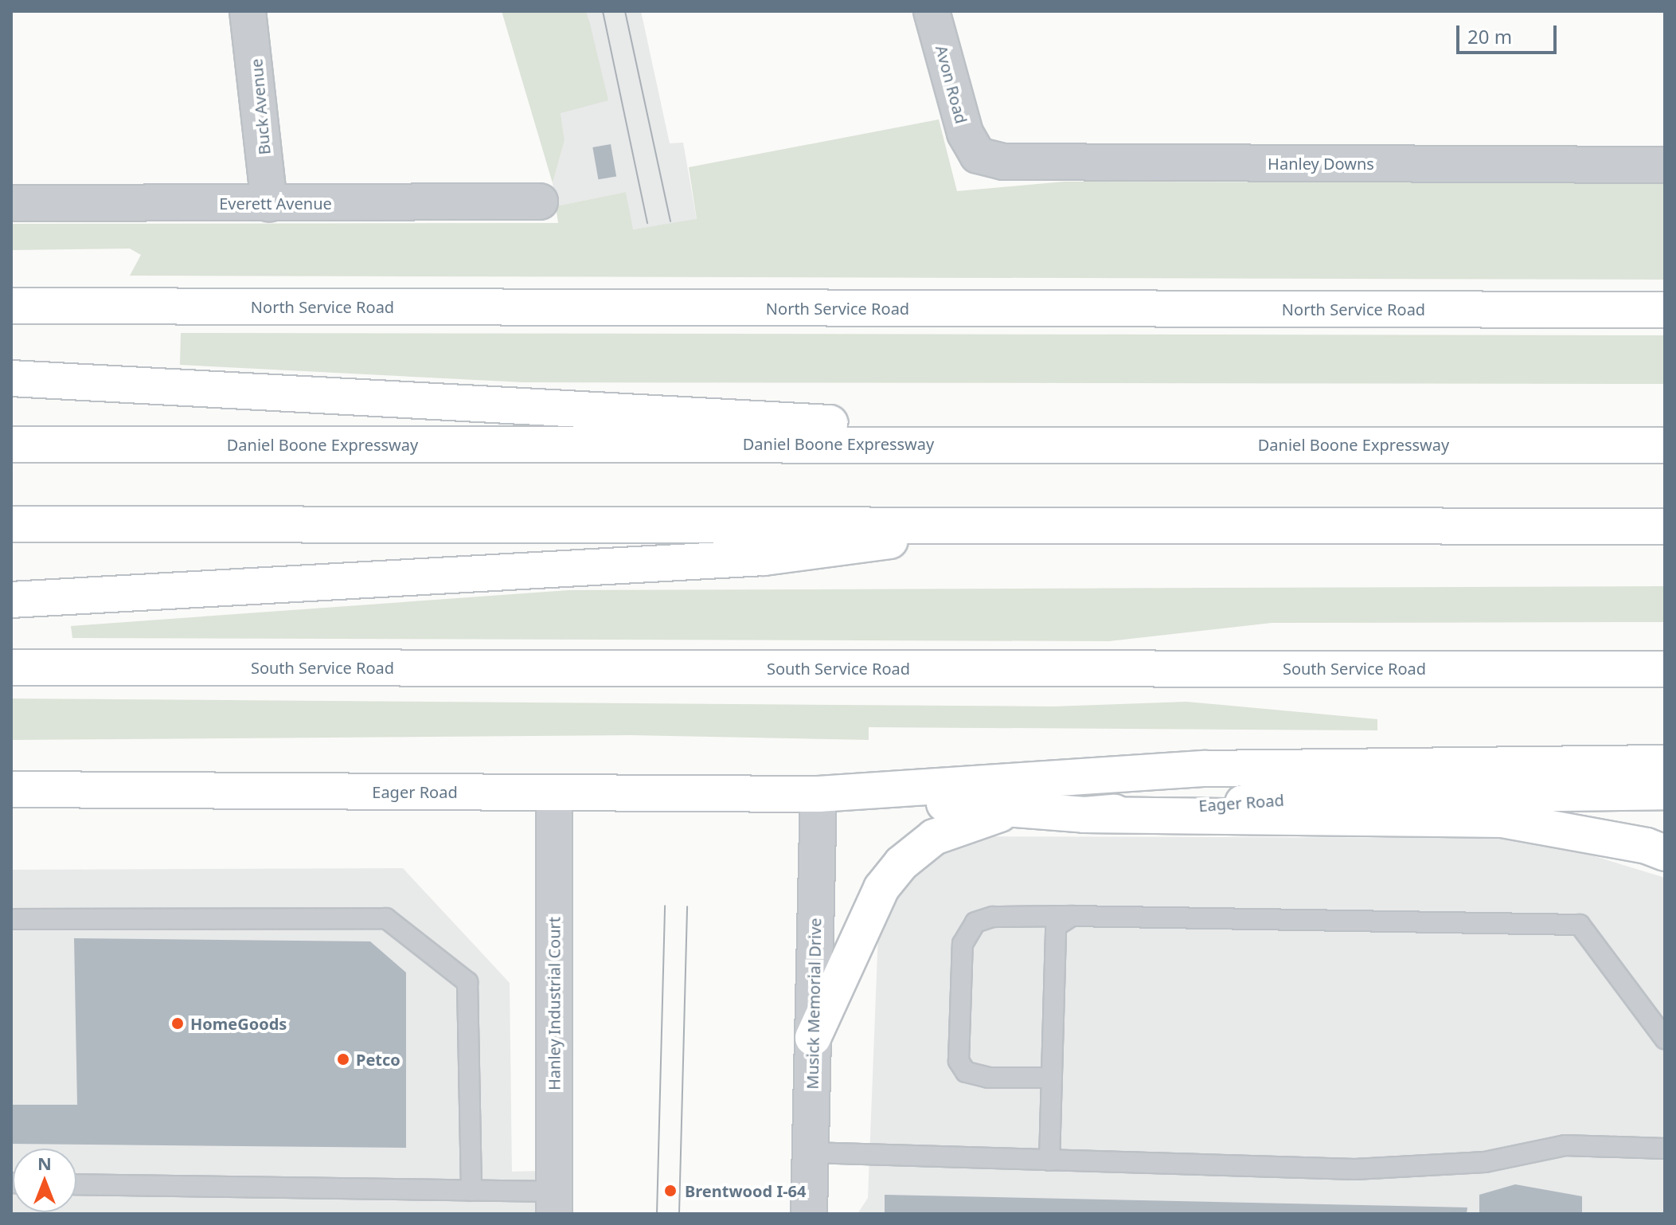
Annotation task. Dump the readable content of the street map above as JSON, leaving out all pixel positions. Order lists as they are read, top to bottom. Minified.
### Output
{"streets":{"main road":["North Service Road","Daniel Boone Expressway","South Service Road","Eager Road"],"street":["Avon Road","Buck Avenue","Hanley Downs","Everett Avenue","Hanley Industrial Court","Musick Memorial Drive"]},"crossings":[["Avon Road","Hanley Downs"],["Buck Avenue","Everett Avenue"],["Eager Road","Hanley Industrial Court"],["Eager Road","Musick Memorial Drive"]],"places":["HomeGoods","Petco","Brentwood I-64"],"scale_bar":"20 m","north":"top"}
